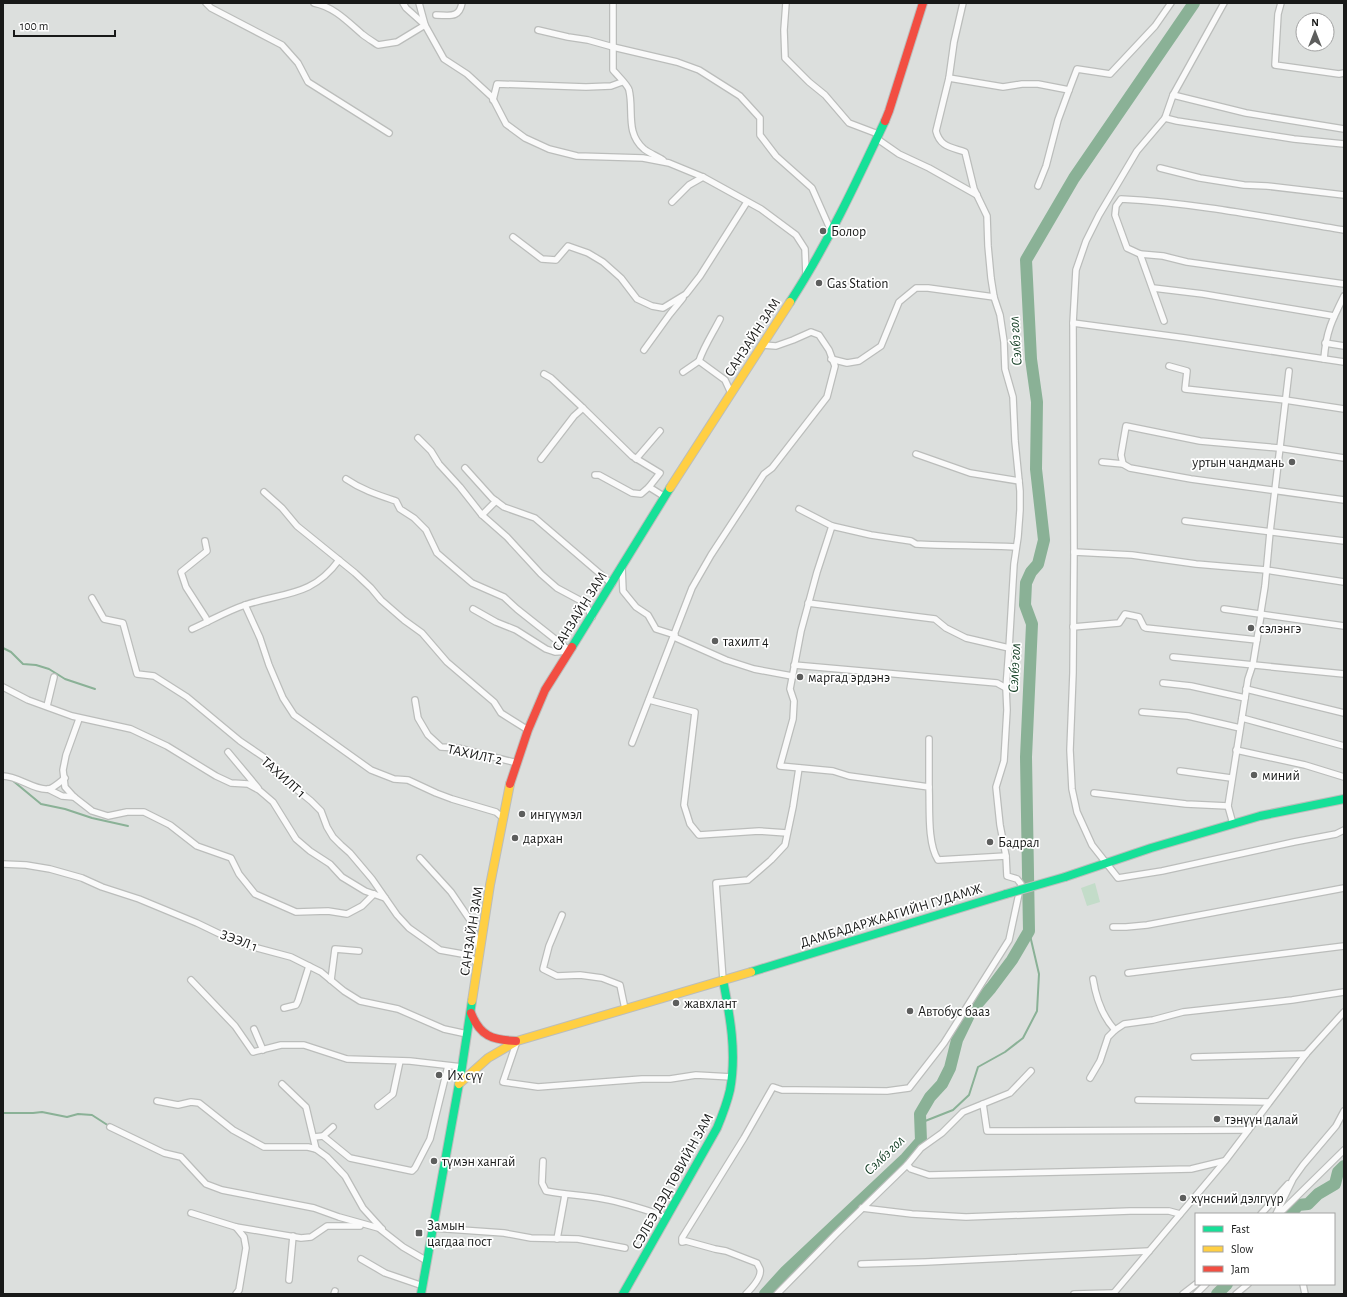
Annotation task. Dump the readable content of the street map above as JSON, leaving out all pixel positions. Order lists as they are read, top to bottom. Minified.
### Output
{"streets":{"main road":["САНЗАЙН ЗАМ","ДАМБАДАРЖААГИЙН ГУДАМЖ","СЭЛБЭ ДЭД ТӨВИЙН ЗАМ"],"street":["ТАХИЛТ 2","ТАХИЛТ 1","ЗЭЭЛ 1"]},"crossings":[["САНЗАЙН ЗАМ","ТАХИЛТ 2"],["САНЗАЙН ЗАМ","ТАХИЛТ 1"],["САНЗАЙН ЗАМ","ДАМБАДАРЖААГИЙН ГУДАМЖ"],["САНЗАЙН ЗАМ","ЗЭЭЛ 1"],["ДАМБАДАРЖААГИЙН ГУДАМЖ","СЭЛБЭ ДЭД ТӨВИЙН ЗАМ"]],"water":["Сэлбэ гол"],"places":{"other":["Болор","Gas Station","уртын чандмань","сэлэнгэ","тахилт 4","маргад эрдэнэ","миний","ингүүмэл","дархан","Бадрал","жавхлант","Автобус бааз","Их сүү","тэнүүн далай","түмэн хангай","хүнсний дэлгүүр"],"transit":["Замын цагдаа пост"]},"legend":["Fast","Slow","Jam"],"scale_bar":"100 m","north":"top"}
